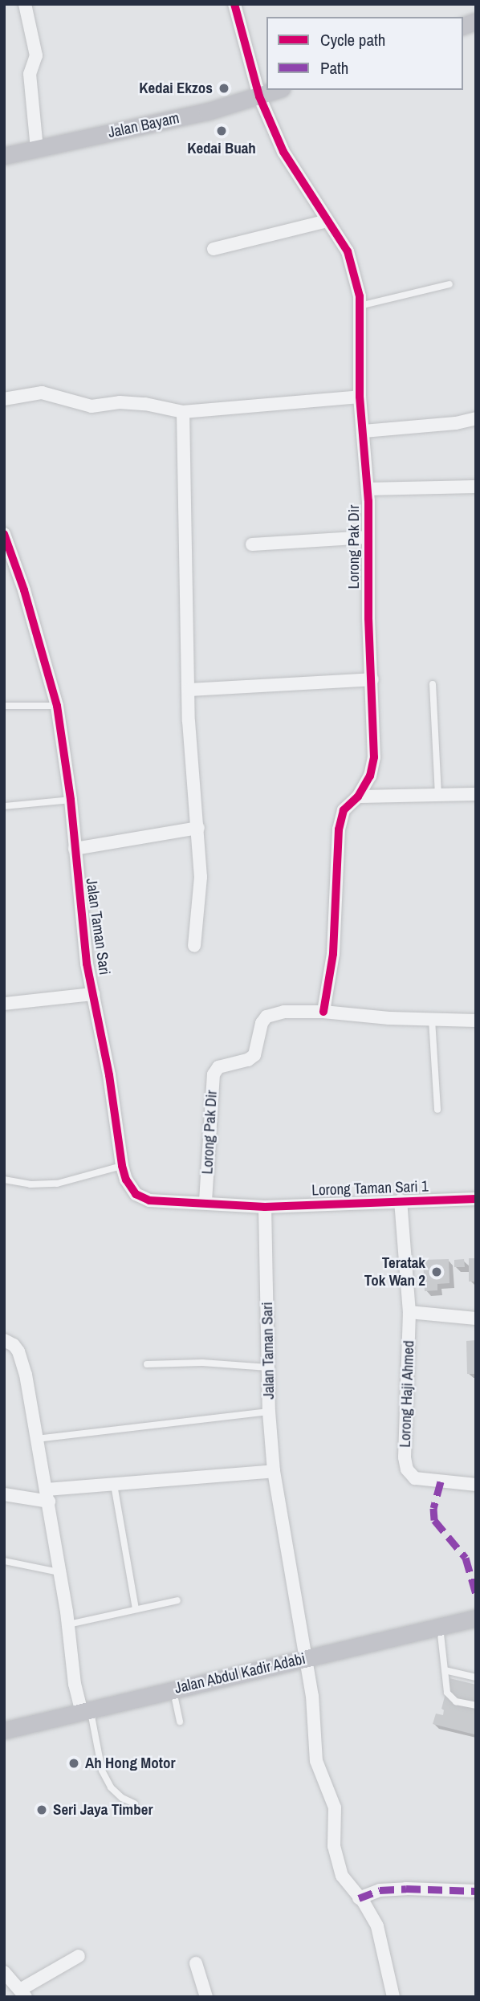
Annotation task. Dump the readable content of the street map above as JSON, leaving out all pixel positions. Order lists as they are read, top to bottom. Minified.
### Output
{"streets":{"main road":["Jalan Bayam","Jalan Abdul Kadir Adabi"],"street":["Lorong Pak Dir","Jalan Taman Sari","Lorong Taman Sari 1","Lorong Haji Ahmed"]},"crossings":[["Jalan Bayam","Lorong Pak Dir"],["Lorong Pak Dir","Jalan Taman Sari"],["Jalan Taman Sari","Lorong Taman Sari 1"],["Jalan Taman Sari","Jalan Abdul Kadir Adabi"],["Lorong Taman Sari 1","Lorong Haji Ahmed"]],"places":["Kedai Ekzos","Kedai Buah","Teratak Tok Wan 2","Ah Hong Motor","Seri Jaya Timber"],"legend":["Cycle path","Path"]}
